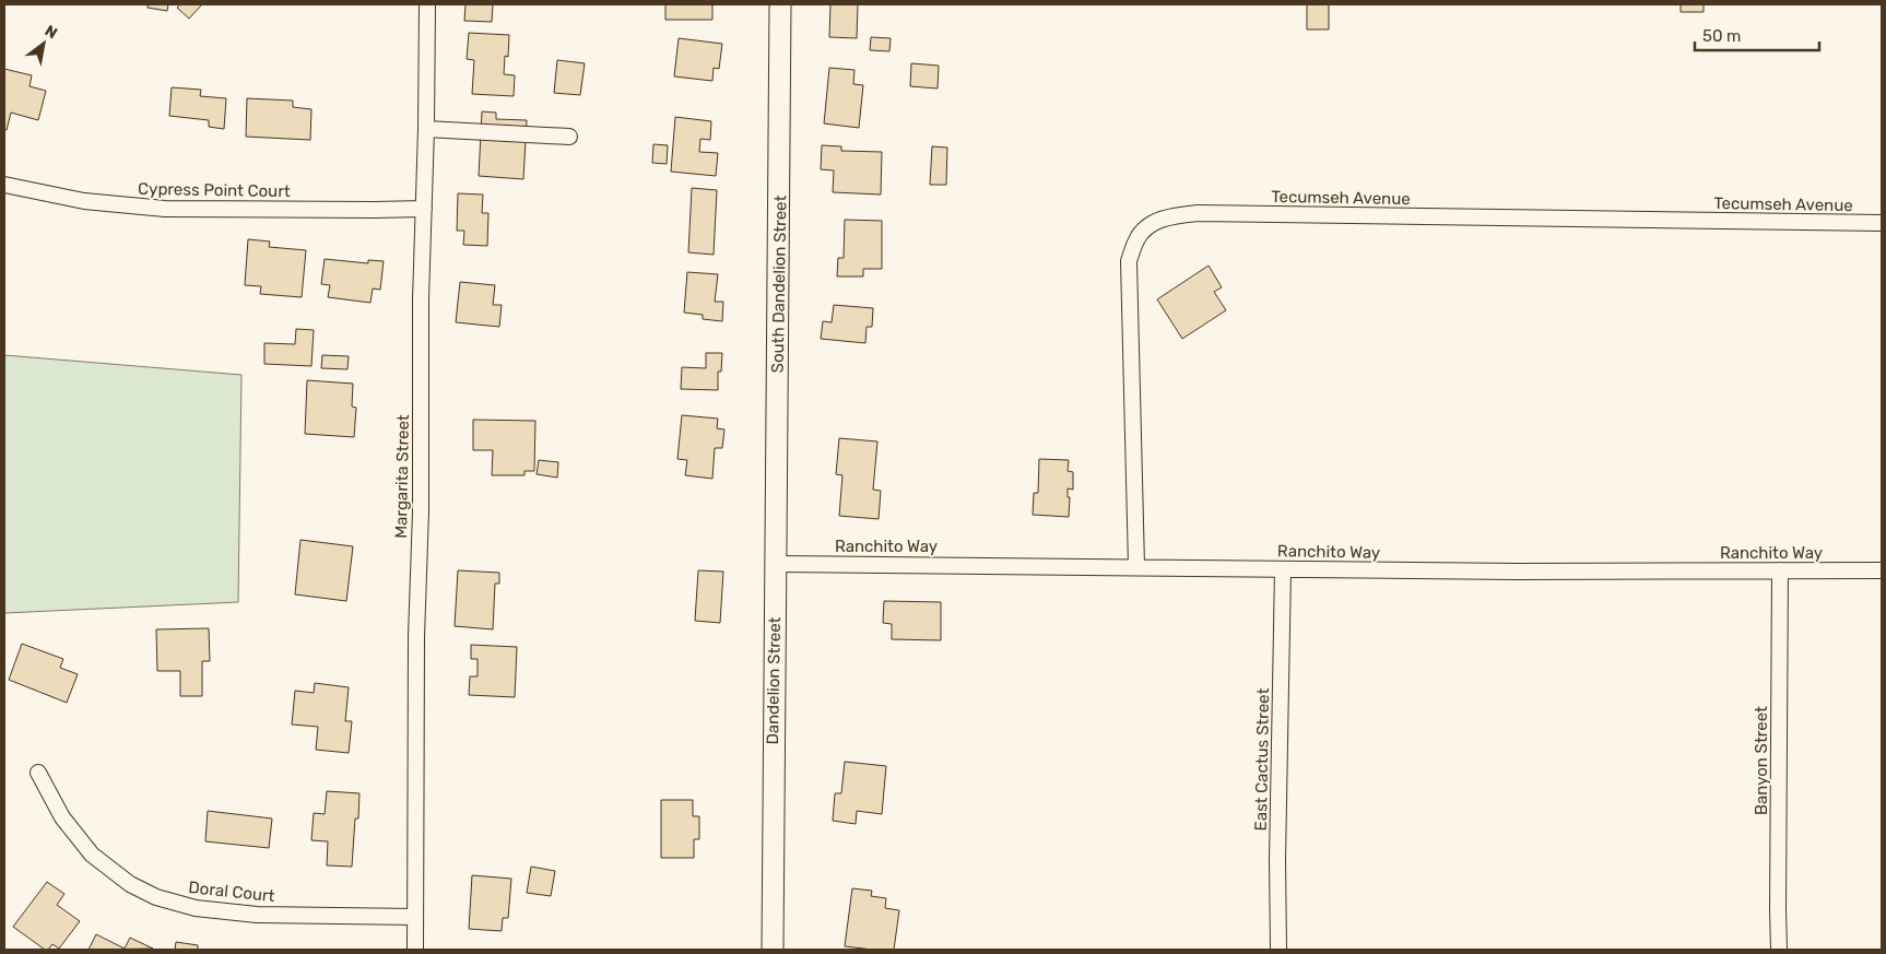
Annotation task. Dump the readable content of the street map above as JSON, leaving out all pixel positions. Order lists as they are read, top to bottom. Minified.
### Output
{"streets":{"street":["Cypress Point Court","Tecumseh Avenue","South Dandelion Street","Margarita Street","Ranchito Way","Dandelion Street","East Cactus Street","Banyon Street","Doral Court"]},"crossings":[["Cypress Point Court","Margarita Street"],["Tecumseh Avenue","Ranchito Way"],["South Dandelion Street","Ranchito Way"],["South Dandelion Street","Dandelion Street"],["Margarita Street","Doral Court"],["Ranchito Way","Dandelion Street"],["Ranchito Way","East Cactus Street"],["Ranchito Way","Banyon Street"]],"scale_bar":"50 m","north":"top right"}
